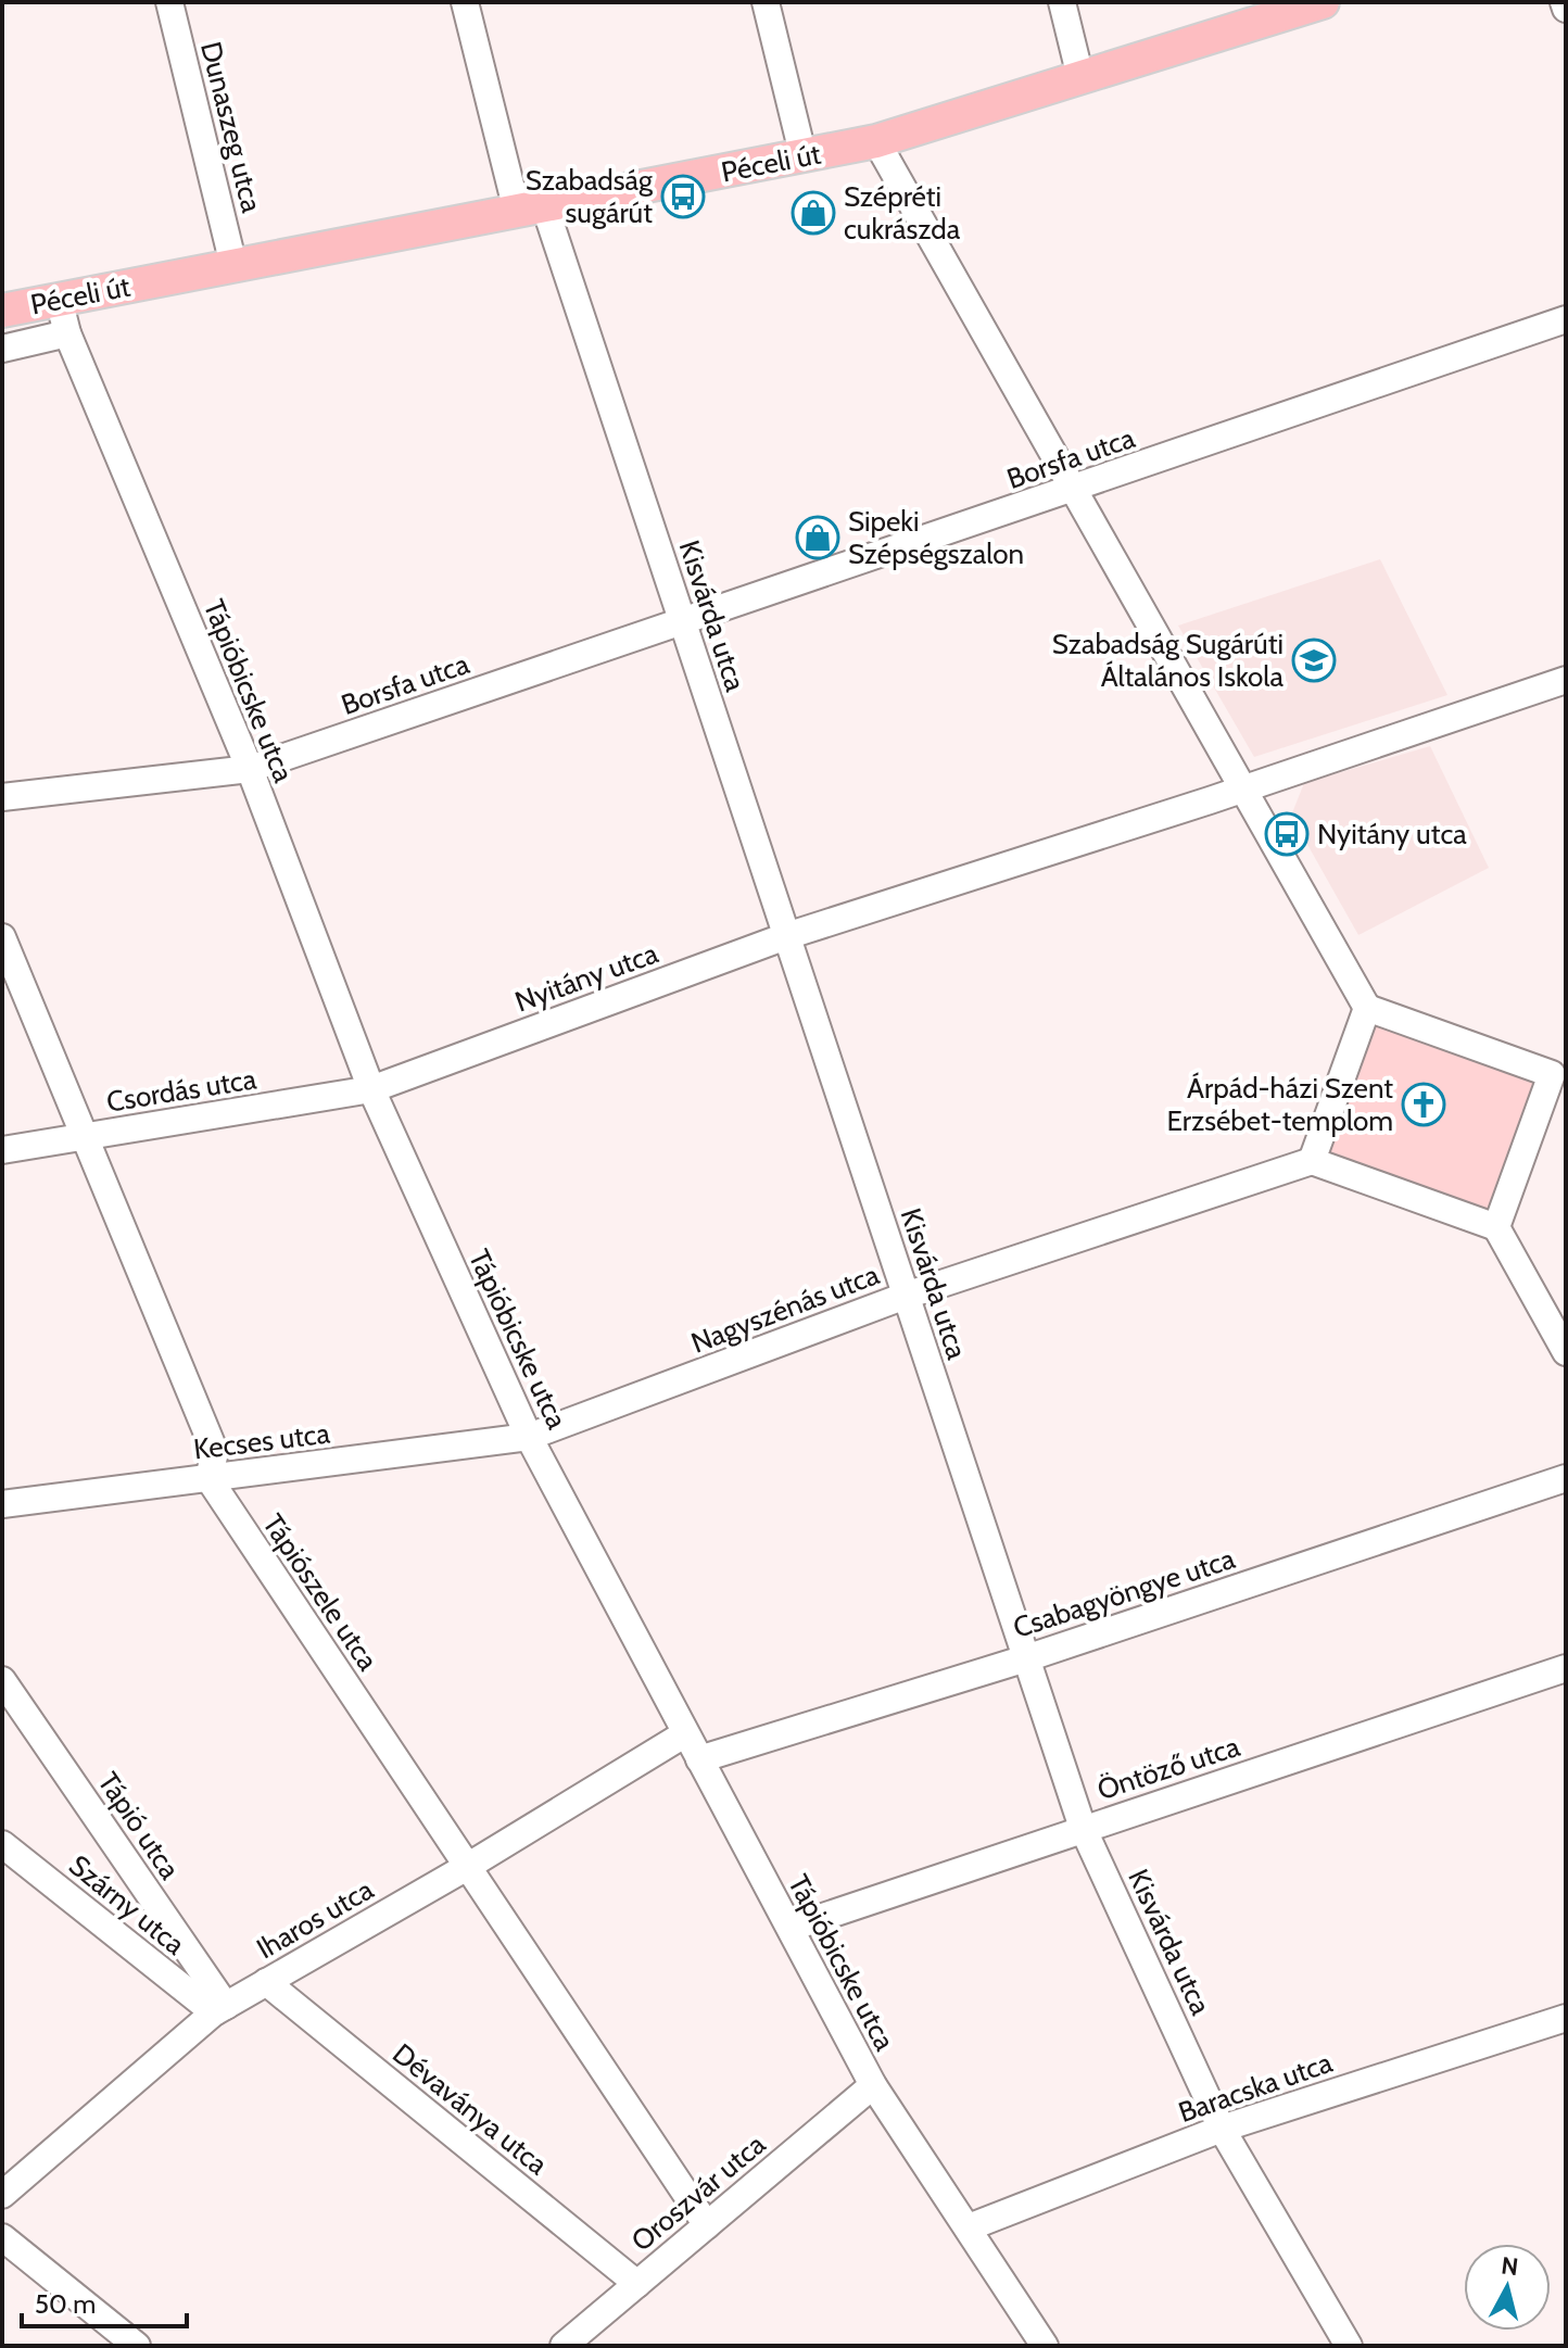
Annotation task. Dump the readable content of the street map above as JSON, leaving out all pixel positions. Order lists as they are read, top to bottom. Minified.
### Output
{"streets":{"main road":["Péceli út"],"street":["Dunaszeg utca","Borsfa utca","Kisvárda utca","Tápióbicske utca","Nyitány utca","Csordás utca","Nagyszénás utca","Kecses utca","Tápiószele utca","Csabagyöngye utca","Öntöző utca","Tápió utca","Szárny utca","Iharos utca","Baracska utca","Dévaványa utca","Oroszvár utca"]},"crossings":[["Dunaszeg utca","Péceli út"],["Péceli út","Kisvárda utca"],["Péceli út","Tápióbicske utca"],["Borsfa utca","Kisvárda utca"],["Borsfa utca","Tápióbicske utca"],["Kisvárda utca","Nyitány utca"],["Kisvárda utca","Nagyszénás utca"],["Kisvárda utca","Csabagyöngye utca"],["Kisvárda utca","Öntöző utca"],["Kisvárda utca","Baracska utca"],["Tápióbicske utca","Nyitány utca"],["Tápióbicske utca","Csordás utca"],["Tápióbicske utca","Nagyszénás utca"],["Tápióbicske utca","Kecses utca"],["Tápióbicske utca","Csabagyöngye utca"],["Tápióbicske utca","Öntöző utca"],["Tápióbicske utca","Iharos utca"],["Tápióbicske utca","Baracska utca"],["Tápióbicske utca","Oroszvár utca"],["Nyitány utca","Csordás utca"],["Nagyszénás utca","Kecses utca"],["Kecses utca","Tápiószele utca"],["Tápiószele utca","Iharos utca"],["Tápiószele utca","Oroszvár utca"],["Tápió utca","Szárny utca"],["Tápió utca","Iharos utca"],["Szárny utca","Iharos utca"],["Iharos utca","Dévaványa utca"],["Dévaványa utca","Oroszvár utca"]],"places":{"bus stop":["Szabadság sugárút","Nyitány utca"],"shop":["Szépréti cukrászda","Sipeki Szépségszalon"],"school or university":["Szabadság Sugárúti Általános Iskola"],"church":["Árpád-házi Szent Erzsébet-templom"]},"scale_bar":"50 m","north":"top"}
